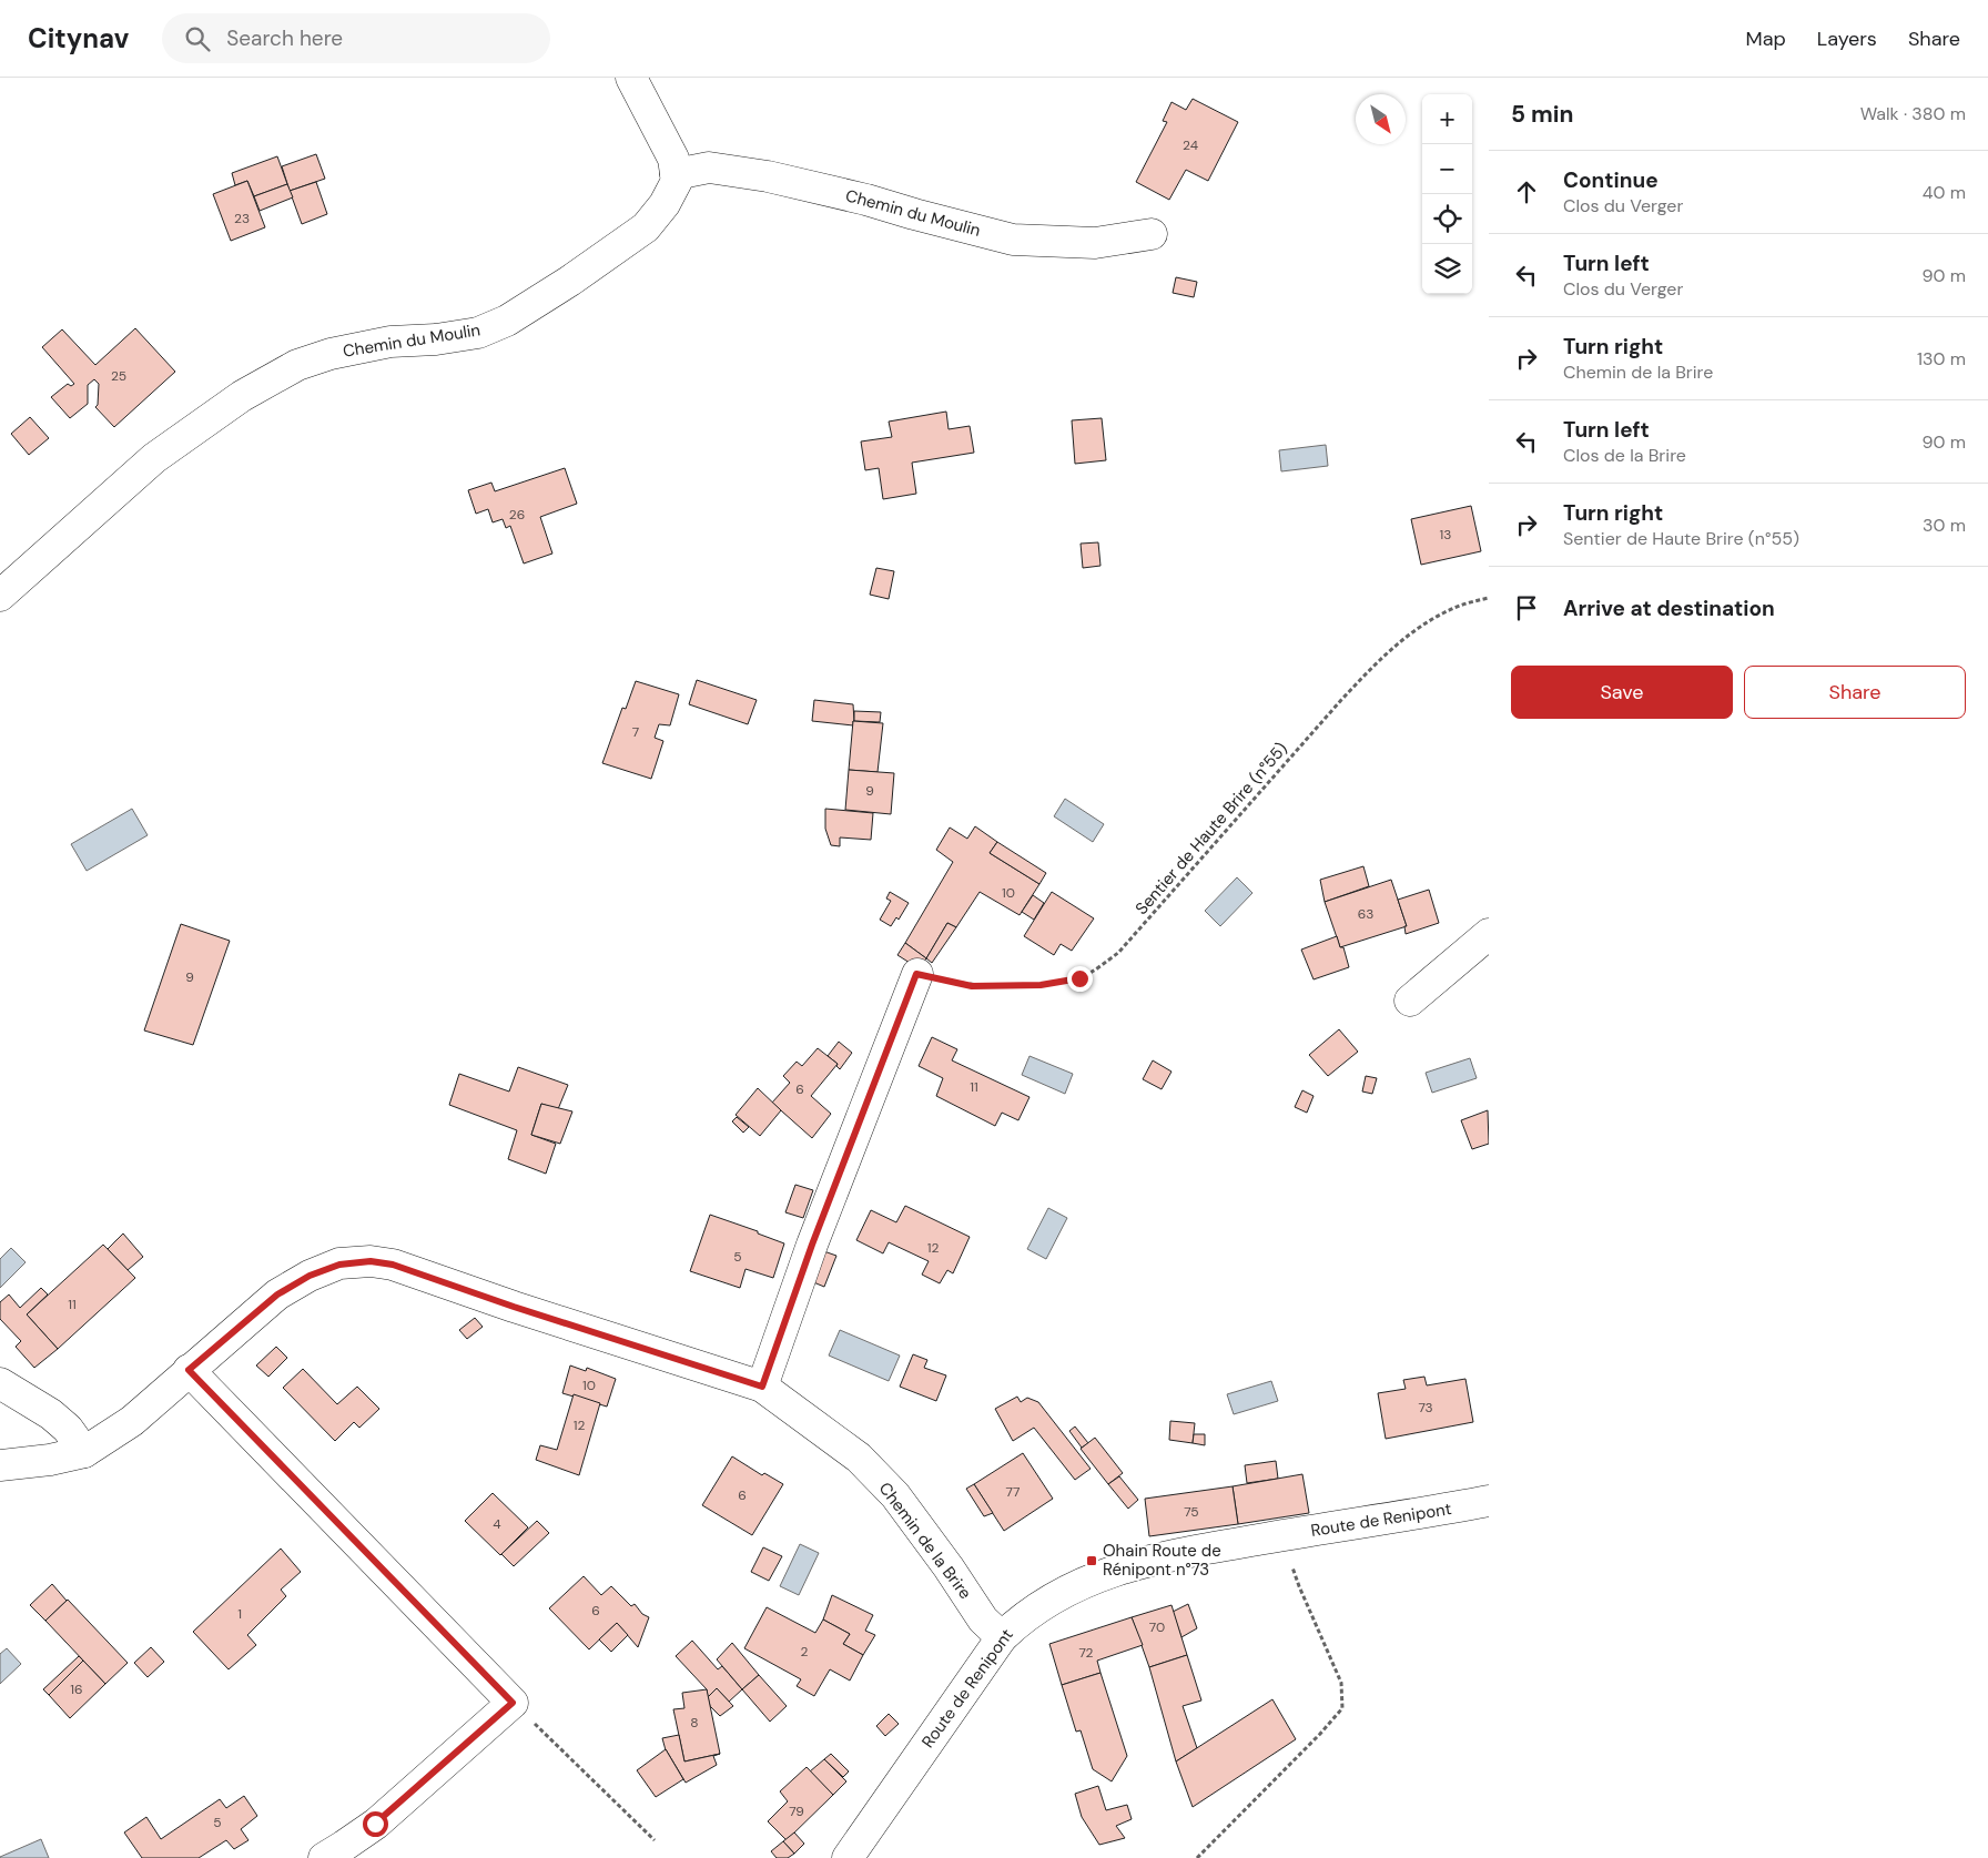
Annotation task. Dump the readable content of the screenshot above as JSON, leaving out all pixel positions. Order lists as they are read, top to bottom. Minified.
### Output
{"streets":{"street":["Chemin du Moulin","Route de Renipont","Chemin de la Brire"],"path":["Sentier de Haute Brire (n°55)"]},"crossings":[["Route de Renipont","Chemin de la Brire"]],"places":{"transit":["Ohain Route de Rénipont n°73"]},"house_numbers":["24","23","25","26","13","7","9","10","63","9","11","6","12","5","11","10","73","12","77","6","75","4","6","1","70","2","72","16","8","79","5"],"north":"bottom right","page":{"header":"Citynav","search":"Search here","nav":["Map","Layers","Share"],"heading":["5 min","Walk · 380 m"],"map_buttons":["+","−"],"list":[["Continue","Clos du Verger","40 m"],["Turn left","Clos du Verger","90 m"],["Turn right","Chemin de la Brire","130 m"],["Turn left","Clos de la Brire","90 m"],["Turn right","Sentier de Haute Brire (n°55)","30 m"],"Arrive at destination"],"buttons":["Save","Share"]}}
